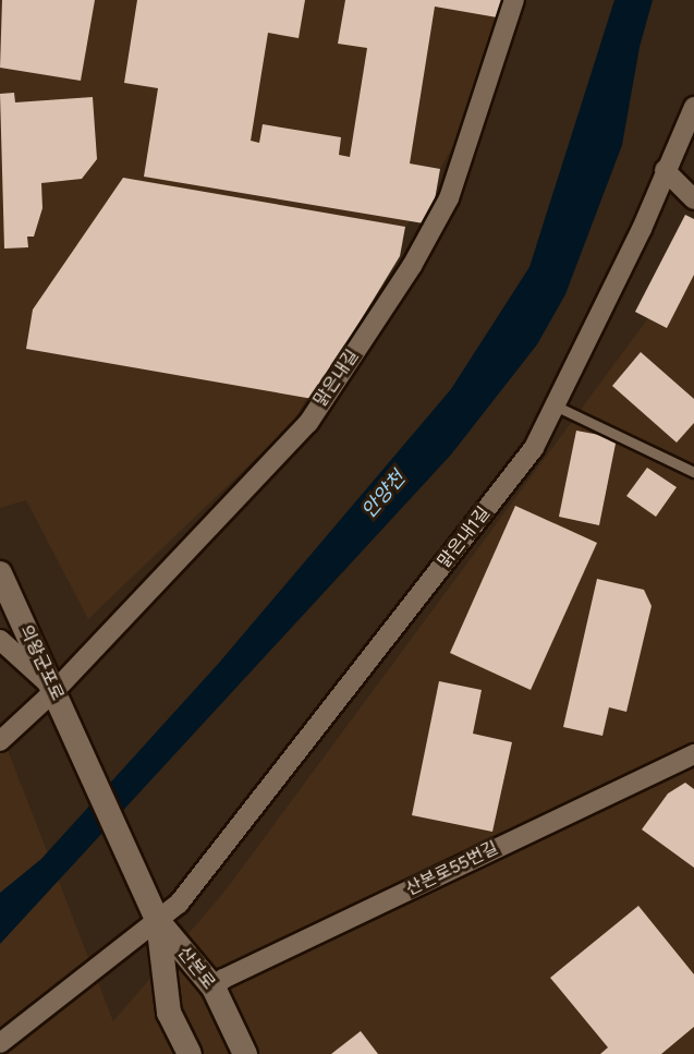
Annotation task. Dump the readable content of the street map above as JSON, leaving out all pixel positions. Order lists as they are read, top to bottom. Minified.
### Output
{"streets":{"street":["맑은내길","맑은내1길","의왕군포로","산본로55번길","산본로"]},"crossings":[["맑은내길","의왕군포로"],["맑은내1길","산본로"],["의왕군포로","산본로"],["산본로55번길","산본로"]],"water":["안양천"]}
